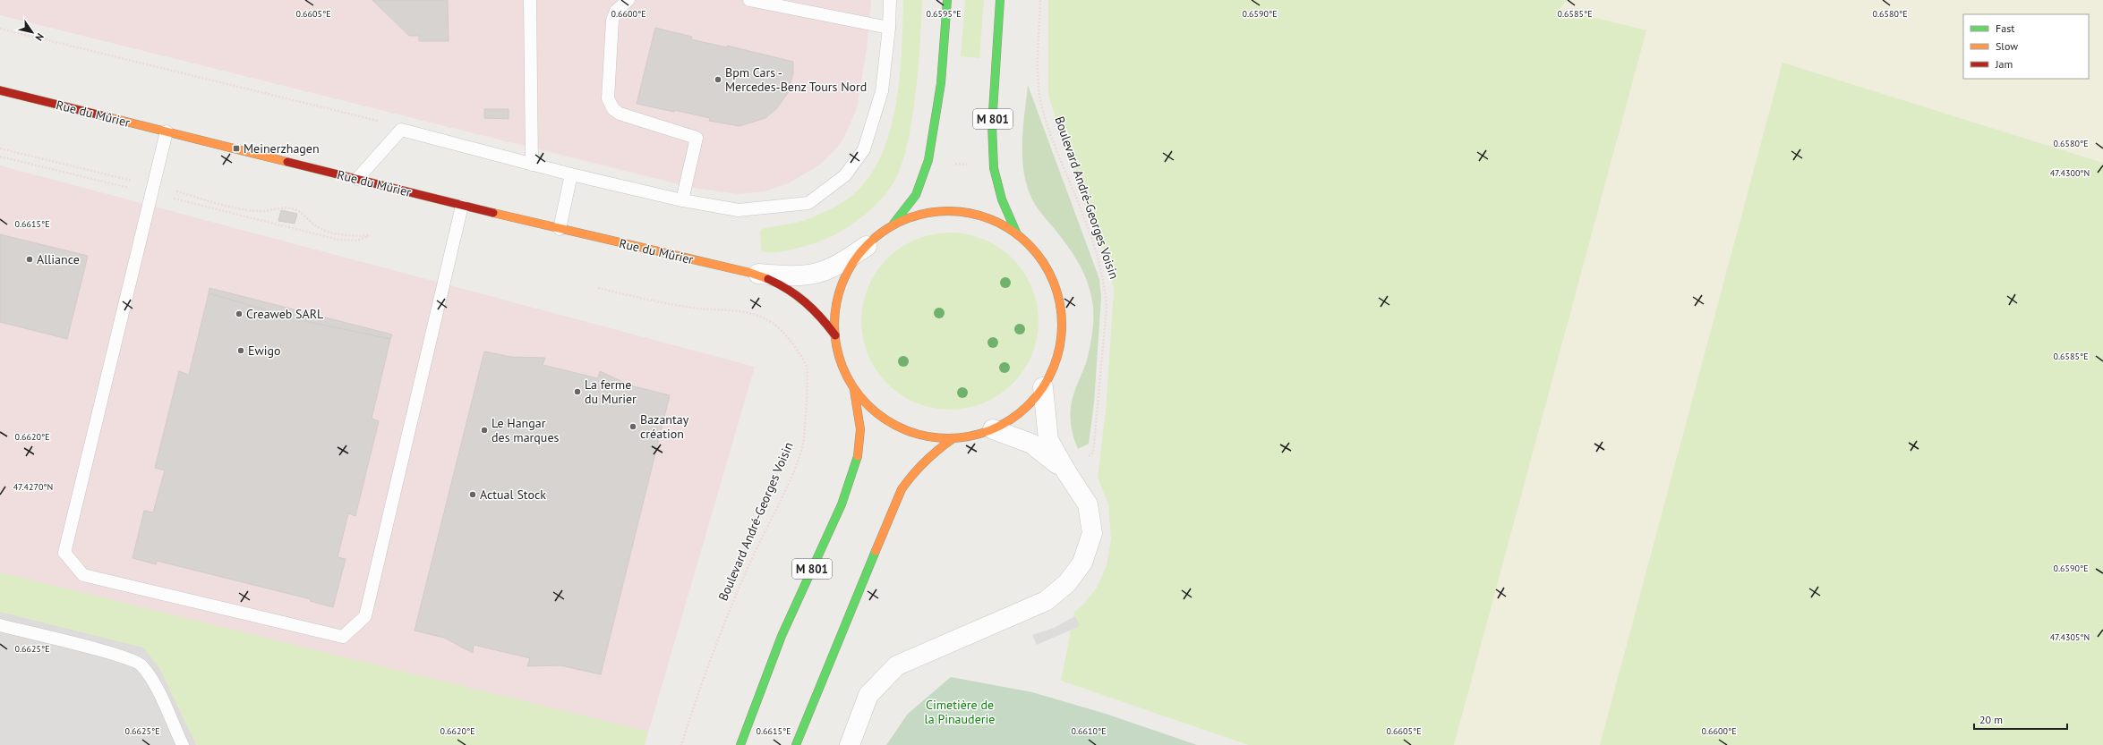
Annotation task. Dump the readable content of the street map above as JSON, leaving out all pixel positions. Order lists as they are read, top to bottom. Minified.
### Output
{"streets":{"main road":["Rue du Mûrier","M 801"],"path":["Boulevard André-Georges Voisin"]},"crossings":[["Rue du Mûrier","M 801"]],"parks":["Cimetière de la Pinauderie"],"places":{"other":["Bpm Cars - Mercedes-Benz Tours Nord","Alliance","Creaweb SARL","Ewigo","La ferme du Murier","Bazantay création","Le Hangar des marques","Actual Stock"],"transit":["Meinerzhagen"]},"legend":["Fast","Slow","Jam"],"scale_bar":"20 m","north":"bottom right","coordinates":["0.6600°E","0.6590°E","0.6585°E","0.6580°E","0.6605°E","0.6595°E","47.4300°N","0.6615°E","0.6620°E","47.4270°N","47.4305°N","0.6625°E","0.6610°E"]}
